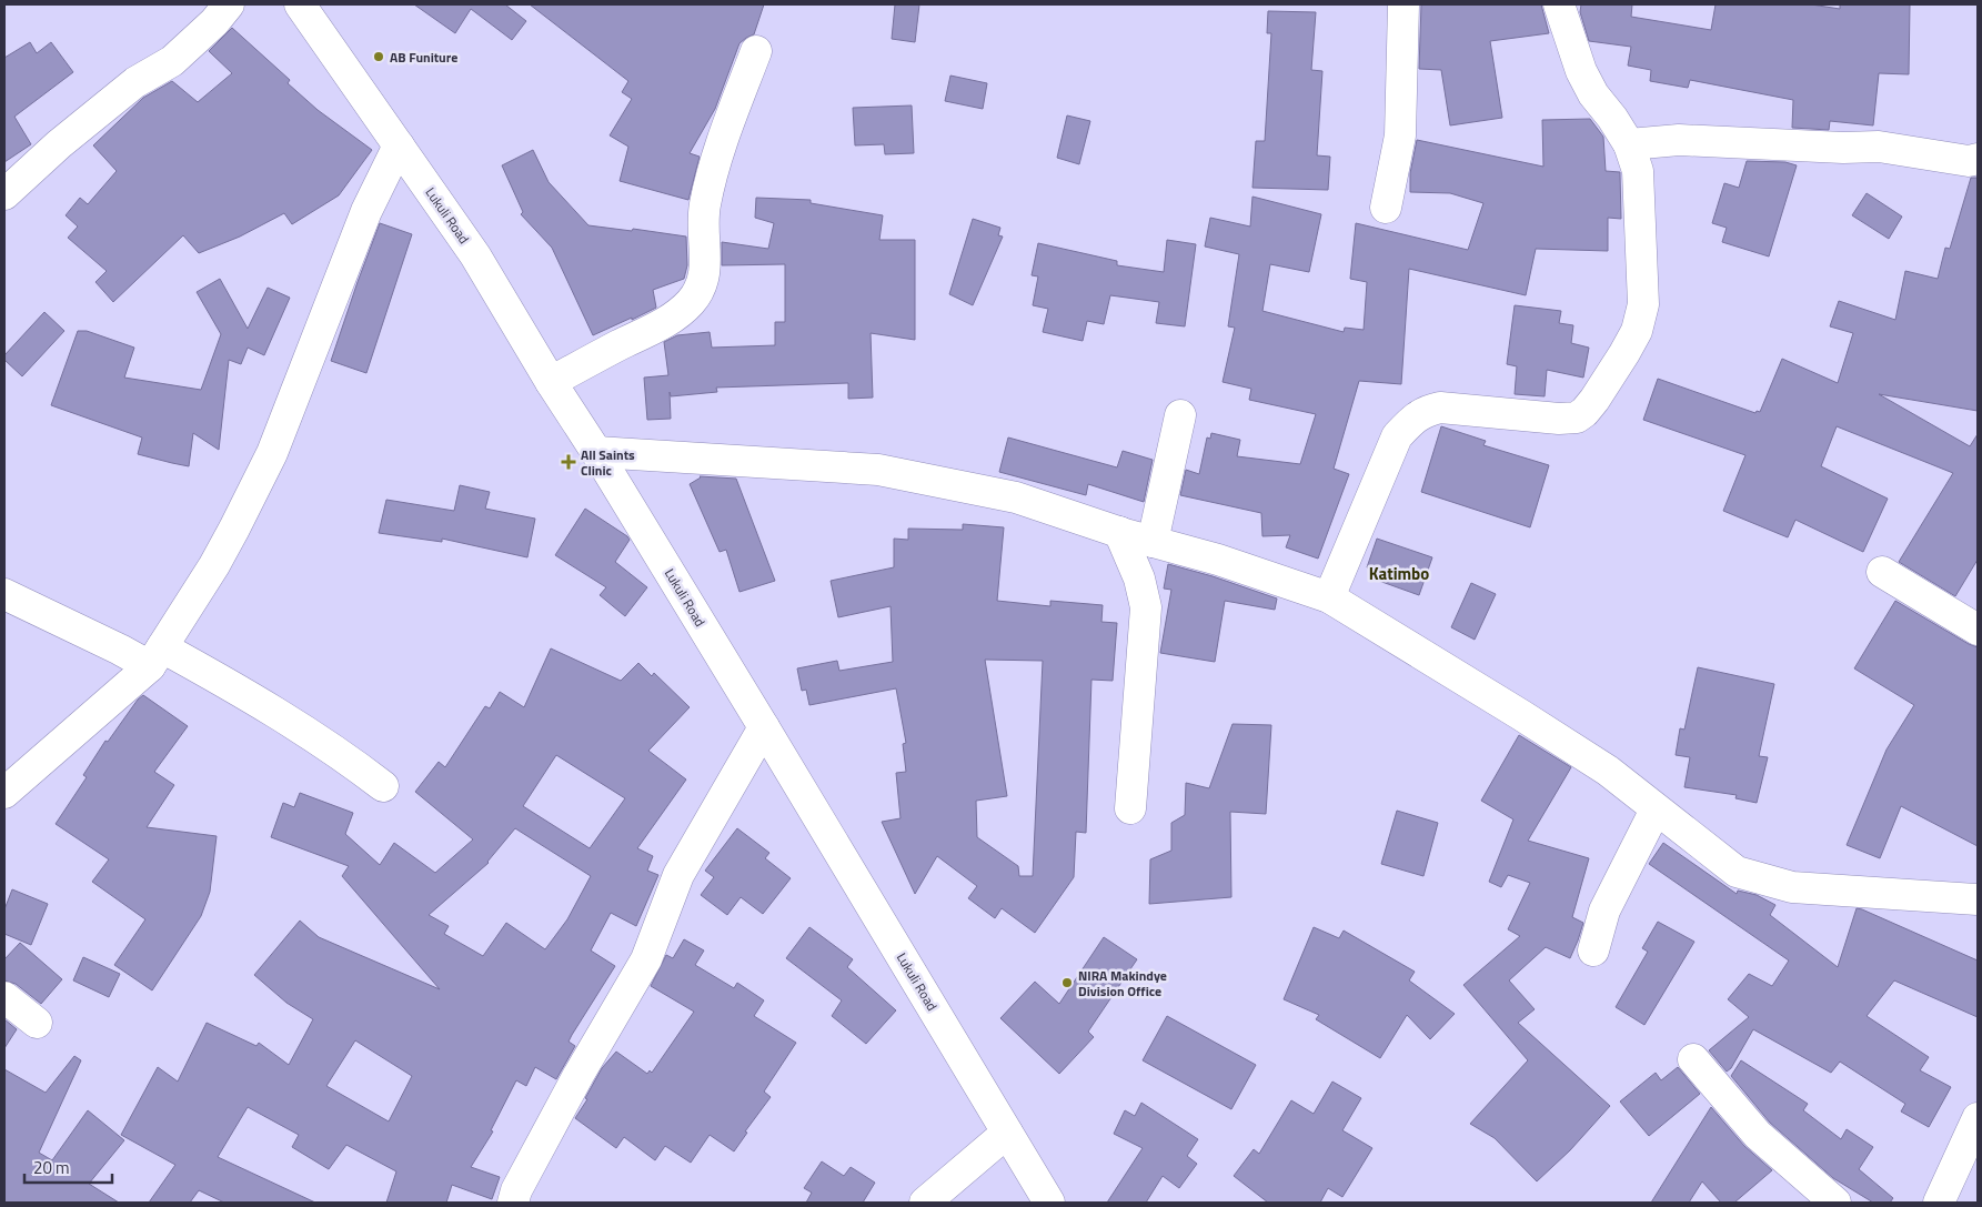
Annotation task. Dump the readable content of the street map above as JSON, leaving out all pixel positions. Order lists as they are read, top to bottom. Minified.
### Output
{"streets":{"street":["Lukuli Road"]},"districts":["Katimbo"],"places":{"other":["AB Funiture","NIRA Makindye Division Office"],"health":["All Saints Clinic"]},"scale_bar":"20 m"}
